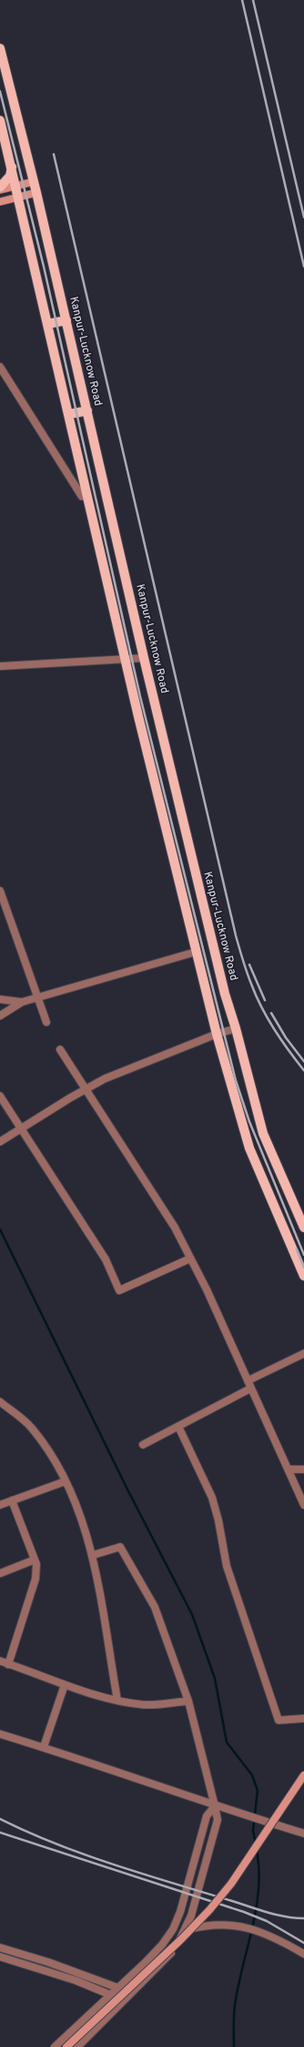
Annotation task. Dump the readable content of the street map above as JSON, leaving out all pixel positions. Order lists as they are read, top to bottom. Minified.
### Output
{"streets":{"main road":["Kanpur-Lucknow Road"]}}
